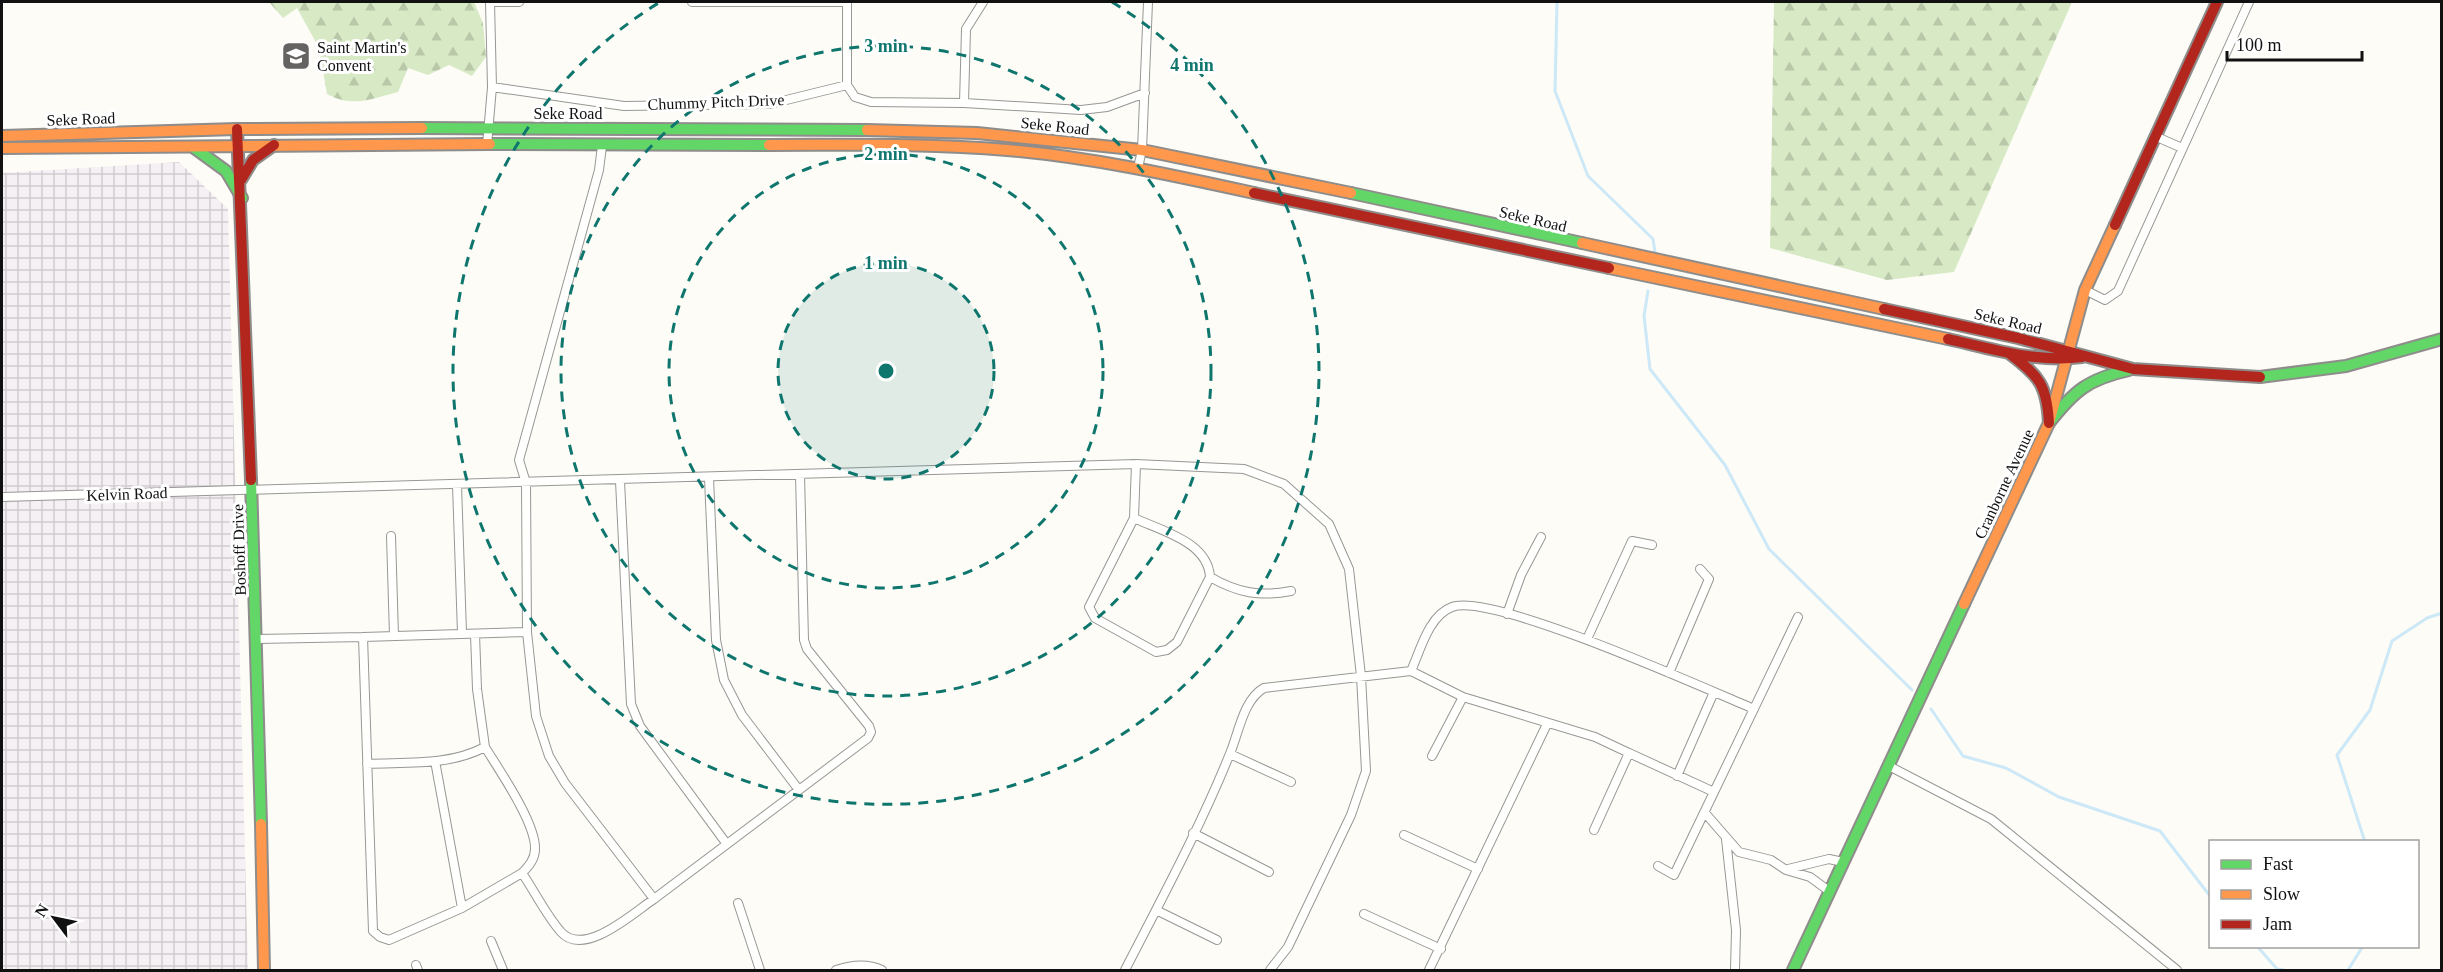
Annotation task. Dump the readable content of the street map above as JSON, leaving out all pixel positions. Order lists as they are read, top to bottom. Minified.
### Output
{"streets":{"main road":["Seke Road","Cranborne Avenue","Boshoff Drive"],"street":["Chummy Pitch Drive","Kelvin Road"]},"crossings":[["Seke Road","Cranborne Avenue"],["Seke Road","Boshoff Drive"],["Kelvin Road","Boshoff Drive"]],"places":{"school or university":["Saint Martin's Convent"]},"legend":["Fast","Slow","Jam"],"scale_bar":"100 m","north":"top left","rings":["3 min","4 min","2 min","1 min"]}
